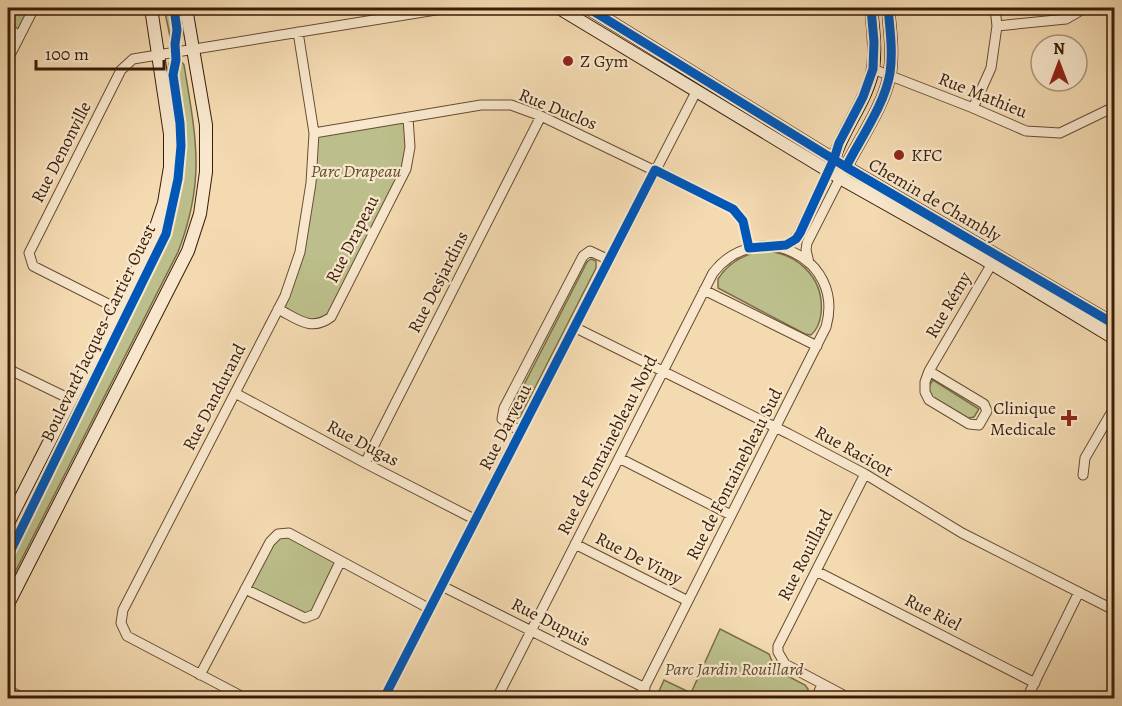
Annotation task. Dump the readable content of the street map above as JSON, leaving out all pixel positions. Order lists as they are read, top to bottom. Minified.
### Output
{"streets":{"main road":["Chemin de Chambly","Boulevard Jacques-Cartier Ouest"],"street":["Rue Mathieu","Rue Duclos","Rue Denonville","Rue Drapeau","Rue Desjardins","Rue Rémy","Rue Dandurand","Rue Darveau","Rue Dugas","Rue de Fontainebleau Nord","Rue Racicot","Rue de Fontainebleau Sud","Rue Rouillard","Rue De Vimy","Rue Riel","Rue Dupuis"]},"crossings":[["Rue Duclos","Rue Drapeau"],["Rue Duclos","Rue Desjardins"],["Rue Duclos","Rue Dandurand"],["Rue Duclos","Rue Darveau"],["Rue Duclos","Rue de Fontainebleau Nord"],["Rue Denonville","Boulevard Jacques-Cartier Ouest"],["Rue Denonville","Rue Dandurand"],["Chemin de Chambly","Rue Rémy"],["Chemin de Chambly","Rue Darveau"],["Rue Drapeau","Rue Dandurand"],["Rue Desjardins","Rue Dugas"],["Rue Dandurand","Rue Dugas"],["Rue Darveau","Rue Dugas"],["Rue Darveau","Rue Racicot"],["Rue Darveau","Rue Dupuis"],["Rue de Fontainebleau Nord","Rue Racicot"],["Rue de Fontainebleau Nord","Rue De Vimy"],["Rue de Fontainebleau Nord","Rue Dupuis"],["Rue Racicot","Rue de Fontainebleau Sud"],["Rue Racicot","Rue Rouillard"],["Rue de Fontainebleau Sud","Rue De Vimy"],["Rue de Fontainebleau Sud","Rue Dupuis"],["Rue Rouillard","Rue Riel"]],"parks":["Parc Drapeau","Parc Jardin Rouillard"],"places":{"other":["Z Gym","KFC"],"health":["Clinique Medicale"]},"scale_bar":"100 m","north":"top"}
